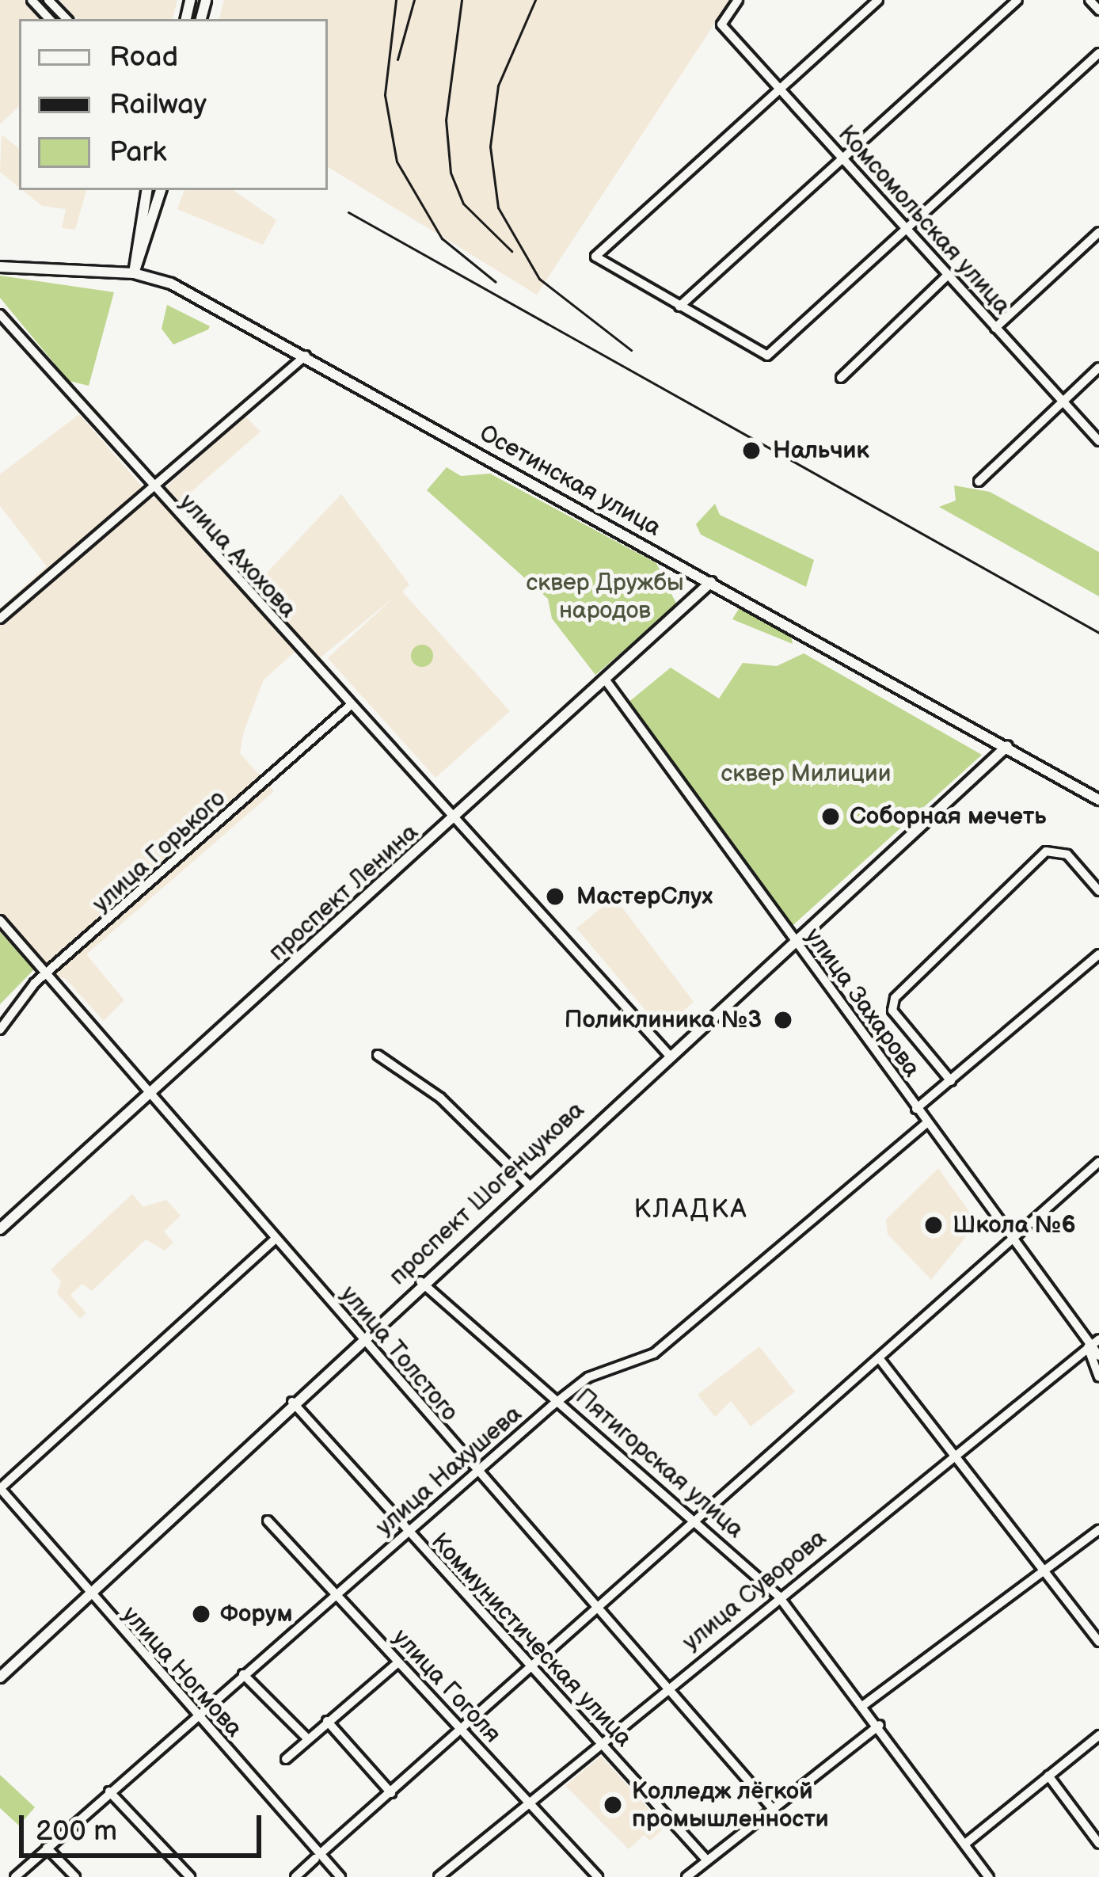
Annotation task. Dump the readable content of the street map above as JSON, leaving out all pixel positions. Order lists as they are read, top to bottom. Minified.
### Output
{"streets":{"main road":["Осетинская улица","проспект Ленина","проспект Шогенцукова"],"street":["Комсомольская улица","улица Ахохова","улица Горького","улица Захарова","улица Толстого","Пятигорская улица","улица Нахушева","улица Суворова","Коммунистическая улица","улица Ногмова","улица Гоголя"]},"crossings":[["Осетинская улица","проспект Ленина"],["Осетинская улица","проспект Шогенцукова"],["улица Ахохова","улица Горького"],["улица Ахохова","проспект Ленина"],["улица Ахохова","проспект Шогенцукова"],["улица Горького","улица Толстого"],["проспект Ленина","улица Захарова"],["проспект Ленина","улица Толстого"],["улица Захарова","проспект Шогенцукова"],["улица Захарова","улица Нахушева"],["улица Захарова","улица Суворова"],["проспект Шогенцукова","улица Толстого"],["проспект Шогенцукова","Пятигорская улица"],["проспект Шогенцукова","Коммунистическая улица"],["проспект Шогенцукова","улица Ногмова"],["улица Толстого","улица Нахушева"],["улица Толстого","улица Суворова"],["Пятигорская улица","улица Нахушева"],["Пятигорская улица","улица Суворова"],["улица Нахушева","Коммунистическая улица"],["улица Нахушева","улица Ногмова"],["улица Нахушева","улица Гоголя"],["улица Суворова","Коммунистическая улица"],["улица Суворова","улица Гоголя"]],"districts":["КЛАДКА"],"parks":["сквер Дружбы народов","сквер Милиции"],"places":["Нальчик","Соборная мечеть","МастерСлух","Поликлиника №3","Школа №6","Форум","Колледж лёгкой промышленности"],"legend":["Road","Railway","Park"],"scale_bar":"200 m"}
